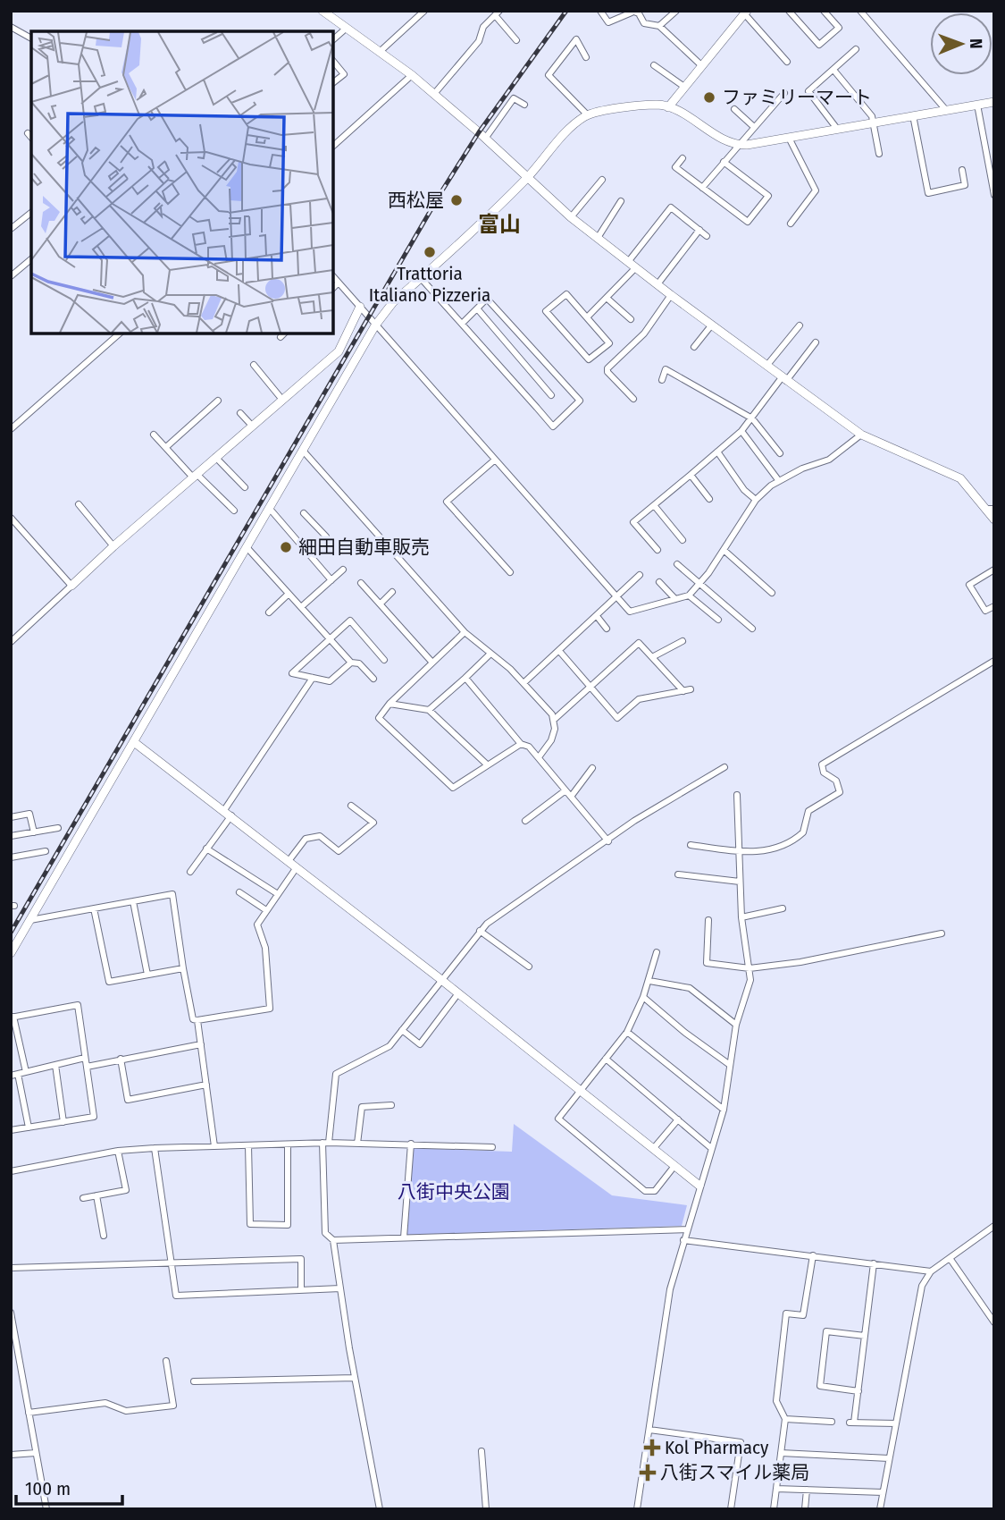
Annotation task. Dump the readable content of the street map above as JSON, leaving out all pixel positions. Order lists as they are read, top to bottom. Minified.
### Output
{"districts":["富山"],"parks":["八街中央公園"],"places":{"other":["ファミリーマート","西松屋","Trattoria Italiano Pizzeria","細田自動車販売"],"health":["Kol Pharmacy","八街スマイル薬局"]},"scale_bar":"100 m","north":"right"}
